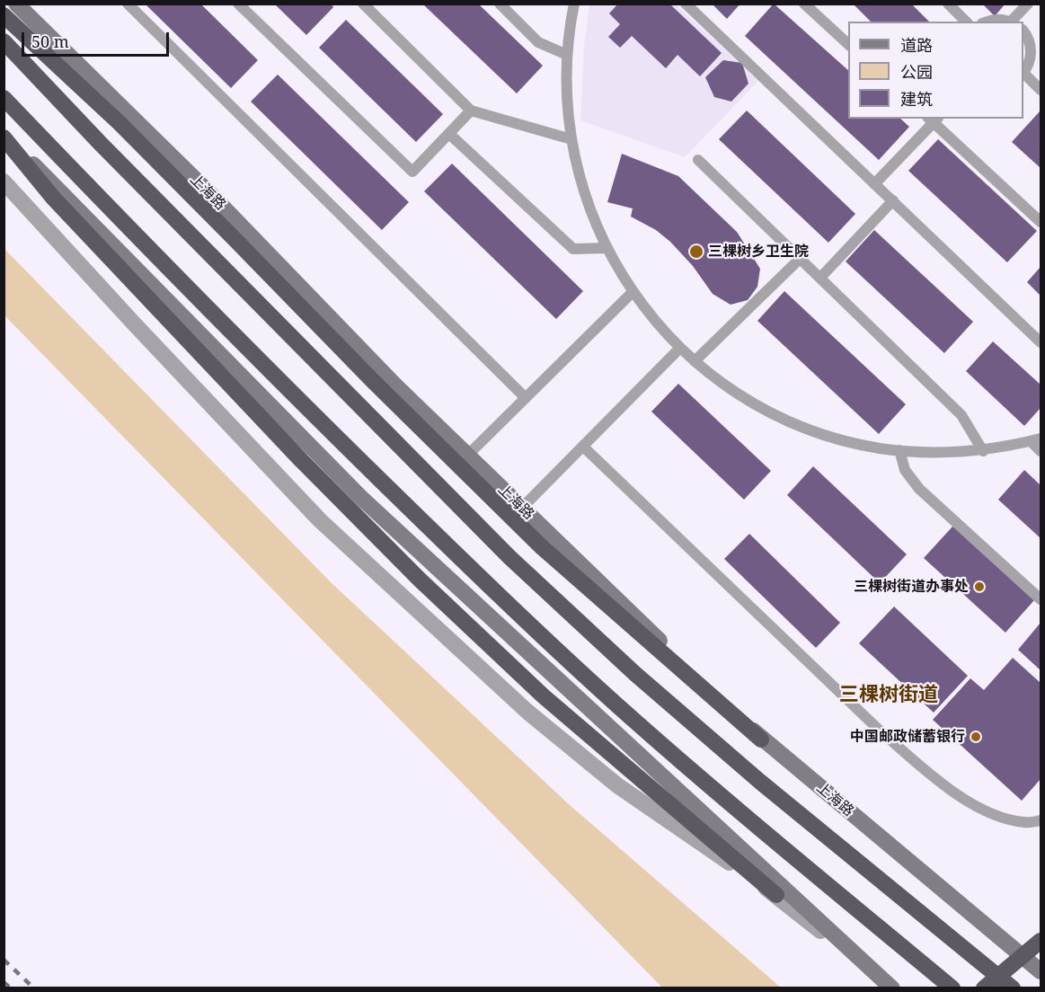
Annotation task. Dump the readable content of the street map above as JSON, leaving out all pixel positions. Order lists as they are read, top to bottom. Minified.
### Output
{"streets":{"main road":["上海路"]},"districts":["三棵树街道"],"places":["三棵树乡卫生院","三棵树街道办事处","中国邮政储蓄银行"],"legend":["道路","公园","建筑"],"scale_bar":"50 m"}
